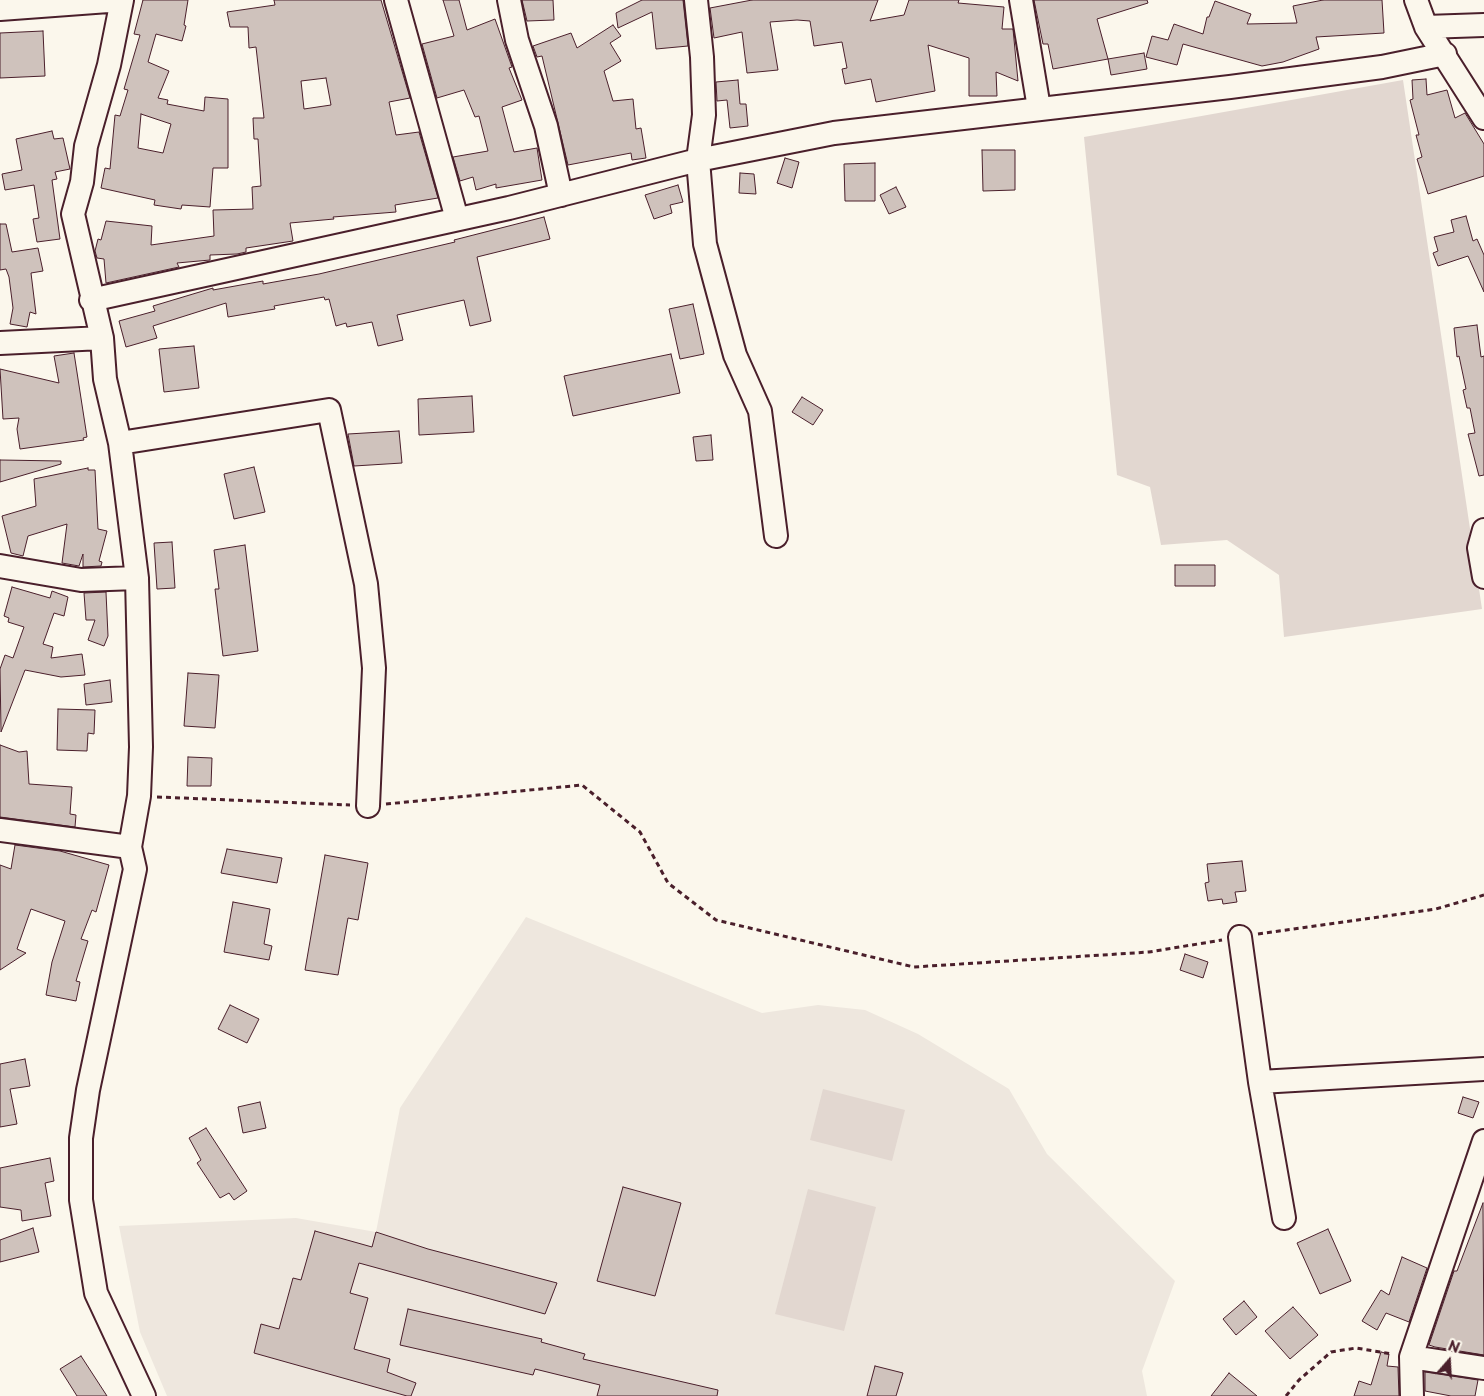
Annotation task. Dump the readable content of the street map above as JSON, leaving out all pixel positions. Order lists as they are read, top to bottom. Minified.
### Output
{"north":"top"}
